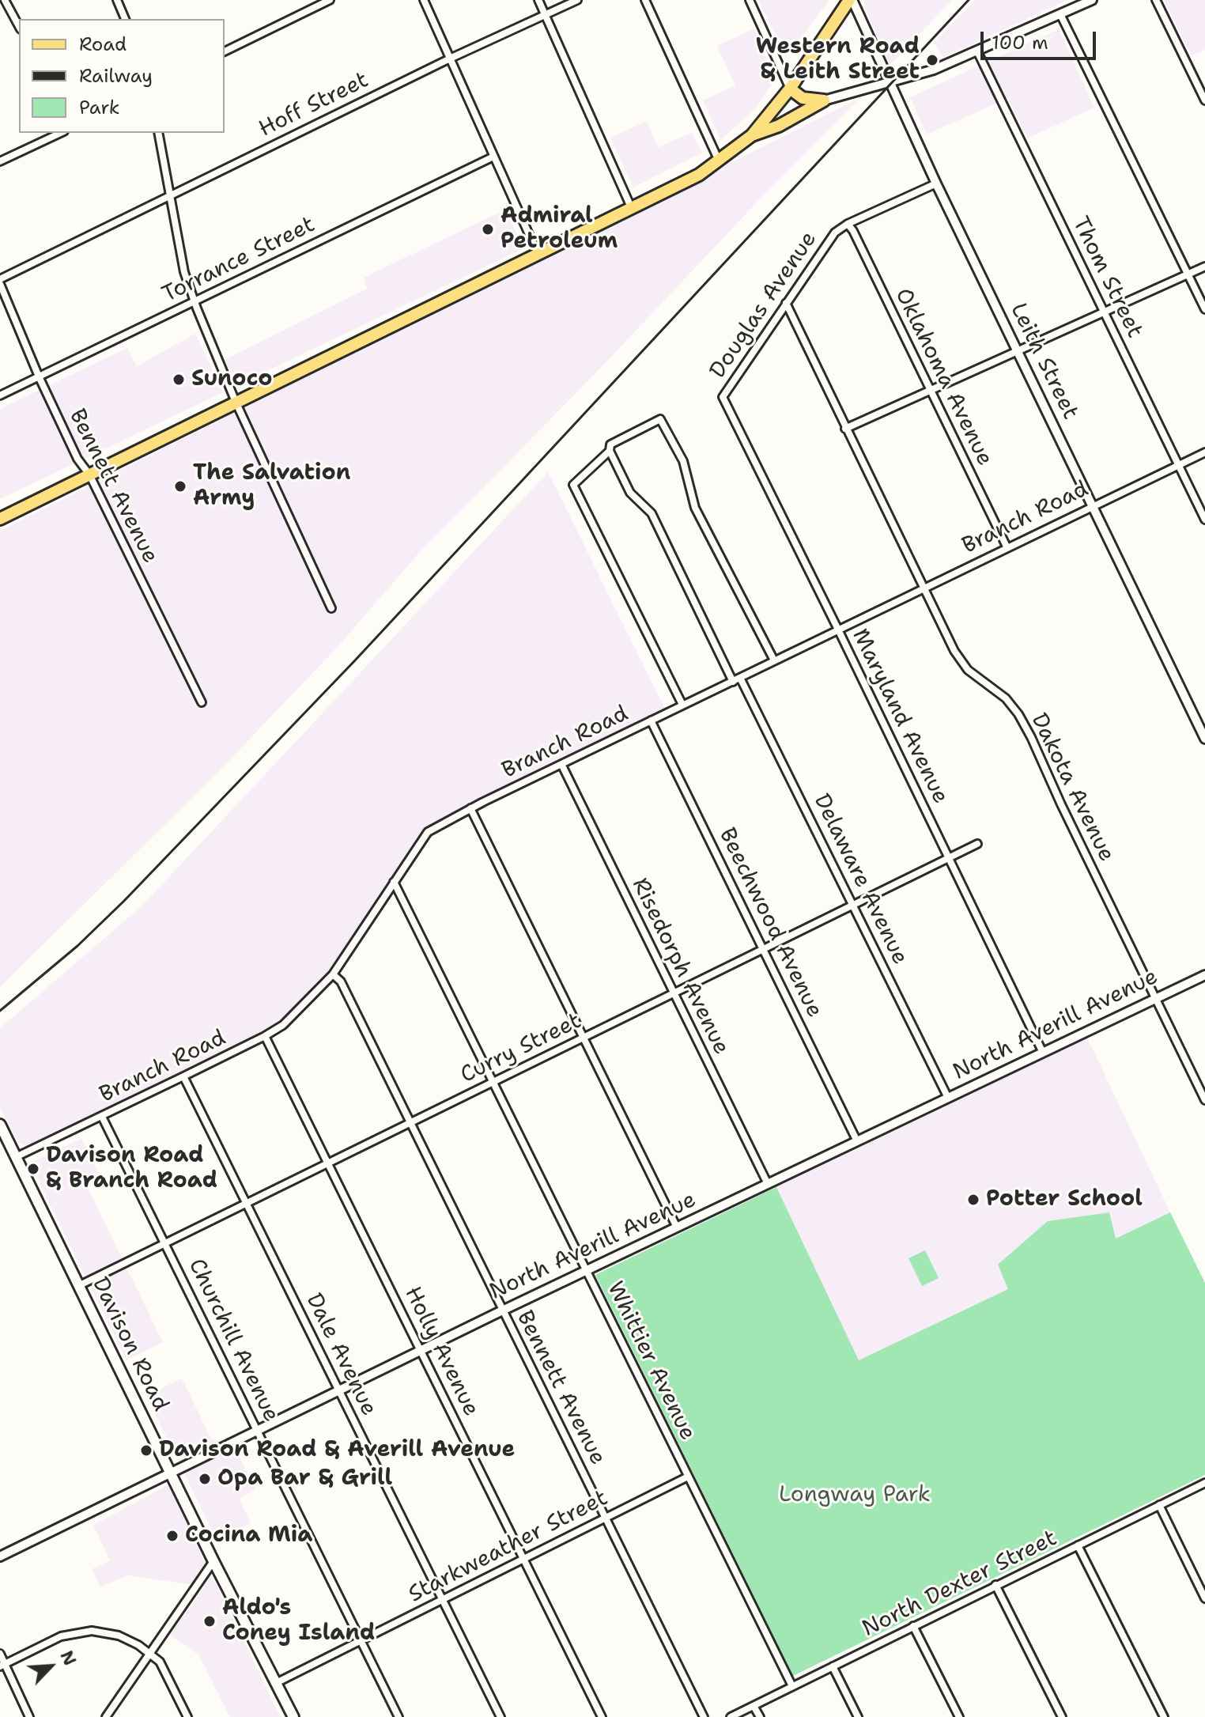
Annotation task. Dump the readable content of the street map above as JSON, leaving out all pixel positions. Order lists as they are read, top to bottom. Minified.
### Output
{"streets":{"main road":["Davison Road"],"street":["Hoff Street","Torrance Street","Thom Street","Douglas Avenue","Leith Street","Oklahoma Avenue","Bennett Avenue","Branch Road","Maryland Avenue","Dakota Avenue","Delaware Avenue","Beechwood Avenue","Risedorph Avenue","North Averill Avenue","Curry Street","Churchill Avenue","Holly Avenue","Dale Avenue","Whittier Avenue","Starkweather Street","North Dexter Street"]},"crossings":[["Hoff Street","Bennett Avenue"],["Torrance Street","Bennett Avenue"],["Thom Street","Branch Road"],["Douglas Avenue","Leith Street"],["Douglas Avenue","Oklahoma Avenue"],["Douglas Avenue","Maryland Avenue"],["Douglas Avenue","Dakota Avenue"],["Leith Street","Branch Road"],["Oklahoma Avenue","Branch Road"],["Bennett Avenue","Branch Road"],["Bennett Avenue","North Averill Avenue"],["Bennett Avenue","Curry Street"],["Bennett Avenue","Starkweather Street"],["Branch Road","Maryland Avenue"],["Branch Road","Dakota Avenue"],["Branch Road","Delaware Avenue"],["Branch Road","Beechwood Avenue"],["Branch Road","Risedorph Avenue"],["Branch Road","Churchill Avenue"],["Branch Road","Davison Road"],["Branch Road","Holly Avenue"],["Branch Road","Dale Avenue"],["Branch Road","Whittier Avenue"],["Maryland Avenue","North Averill Avenue"],["Maryland Avenue","Curry Street"],["Dakota Avenue","North Averill Avenue"],["Delaware Avenue","North Averill Avenue"],["Delaware Avenue","Curry Street"],["Beechwood Avenue","North Averill Avenue"],["Beechwood Avenue","Curry Street"],["Risedorph Avenue","North Averill Avenue"],["Risedorph Avenue","Curry Street"],["North Averill Avenue","Churchill Avenue"],["North Averill Avenue","Davison Road"],["North Averill Avenue","Holly Avenue"],["North Averill Avenue","Dale Avenue"],["North Averill Avenue","Whittier Avenue"],["Curry Street","Churchill Avenue"],["Curry Street","Davison Road"],["Curry Street","Holly Avenue"],["Curry Street","Dale Avenue"],["Curry Street","Whittier Avenue"],["Churchill Avenue","Starkweather Street"],["Davison Road","Starkweather Street"],["Holly Avenue","Starkweather Street"],["Dale Avenue","Starkweather Street"],["Whittier Avenue","Starkweather Street"],["Whittier Avenue","North Dexter Street"]],"parks":["Longway Park"],"places":["Western Road & Leith Street","Admiral Petroleum","Sunoco","The Salvation Army","Davison Road & Branch Road","Potter School","Davison Road & Averill Avenue","Opa Bar & Grill","Cocina Mia","Aldo's Coney Island"],"legend":["Road","Railway","Park"],"scale_bar":"100 m","north":"top right"}
